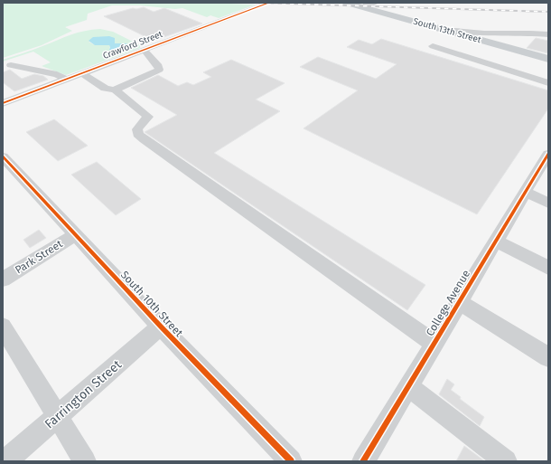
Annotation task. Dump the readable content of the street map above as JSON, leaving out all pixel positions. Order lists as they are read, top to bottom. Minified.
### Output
{"streets":{"main road":["South 13th Street"],"street":["Crawford Street","Park Street","College Avenue","South 10th Street","Farrington Street"]},"crossings":[["Park Street","South 10th Street"],["South 10th Street","Farrington Street"]]}
